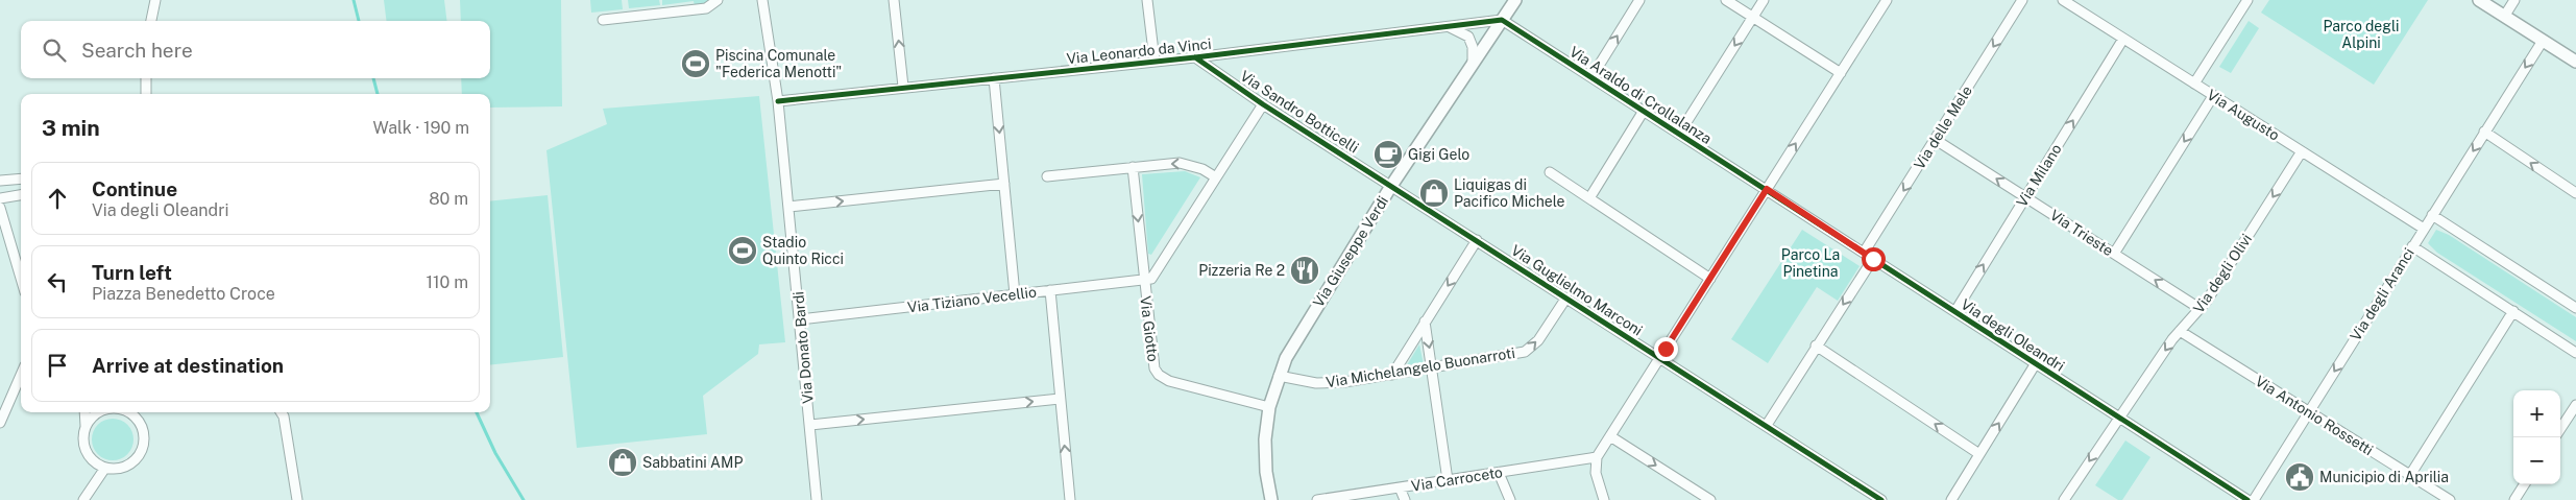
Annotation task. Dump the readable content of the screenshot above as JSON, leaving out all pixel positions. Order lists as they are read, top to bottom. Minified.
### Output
{"streets":{"street":["Via Leonardo da Vinci","Via Araldo di Crollalanza","Via Sandro Botticelli","Via Augusto","Via delle Mele","Via Milano","Via Trieste","Via Giuseppe Verdi","Via degli Olivi","Via Guglielmo Marconi","Via degli Aranci","Via Tiziano Vecellio","Via Giotto","Via degli Oleandri","Via Donato Bardi","Via Michelangelo Buonarroti","Via Antonio Rossetti","Via Carroceto"]},"crossings":[["Via Leonardo da Vinci","Via Araldo di Crollalanza"],["Via Leonardo da Vinci","Via Sandro Botticelli"],["Via Leonardo da Vinci","Via Giuseppe Verdi"],["Via Leonardo da Vinci","Via Donato Bardi"],["Via Araldo di Crollalanza","Via Giuseppe Verdi"],["Via Araldo di Crollalanza","Via degli Oleandri"],["Via Sandro Botticelli","Via Giuseppe Verdi"],["Via Sandro Botticelli","Via Guglielmo Marconi"],["Via Augusto","Via Milano"],["Via Augusto","Via degli Olivi"],["Via Augusto","Via degli Aranci"],["Via delle Mele","Via Trieste"],["Via delle Mele","Via degli Oleandri"],["Via Milano","Via Trieste"],["Via Milano","Via degli Oleandri"],["Via Trieste","Via degli Olivi"],["Via Giuseppe Verdi","Via Guglielmo Marconi"],["Via Giuseppe Verdi","Via Giotto"],["Via Giuseppe Verdi","Via Michelangelo Buonarroti"],["Via degli Olivi","Via degli Oleandri"],["Via degli Olivi","Via Antonio Rossetti"],["Via Guglielmo Marconi","Via Michelangelo Buonarroti"],["Via degli Aranci","Via Antonio Rossetti"],["Via Tiziano Vecellio","Via Giotto"],["Via Tiziano Vecellio","Via Donato Bardi"]],"one_way":["Via delle Mele","Via Milano","Via Trieste","Via degli Olivi","Via degli Aranci","Via Michelangelo Buonarroti"],"parks":["Parco degli Alpini","Parco La Pinetina"],"places":{"sports":["Piscina Comunale \"Federica Menotti\"","Stadio Quinto Ricci"],"cafe":["Gigi Gelo"],"shop":["Liquigas di Pacifico Michele","Sabbatini AMP"],"restaurant":["Pizzeria Re 2"],"public building":["Municipio di Aprilia"]},"page":{"search":"Search here","heading":["3 min","Walk · 190 m"],"list":[["Continue","Via degli Oleandri","80 m"],["Turn left","Piazza Benedetto Croce","110 m"],"Arrive at destination"],"map_buttons":["+","−"]}}
